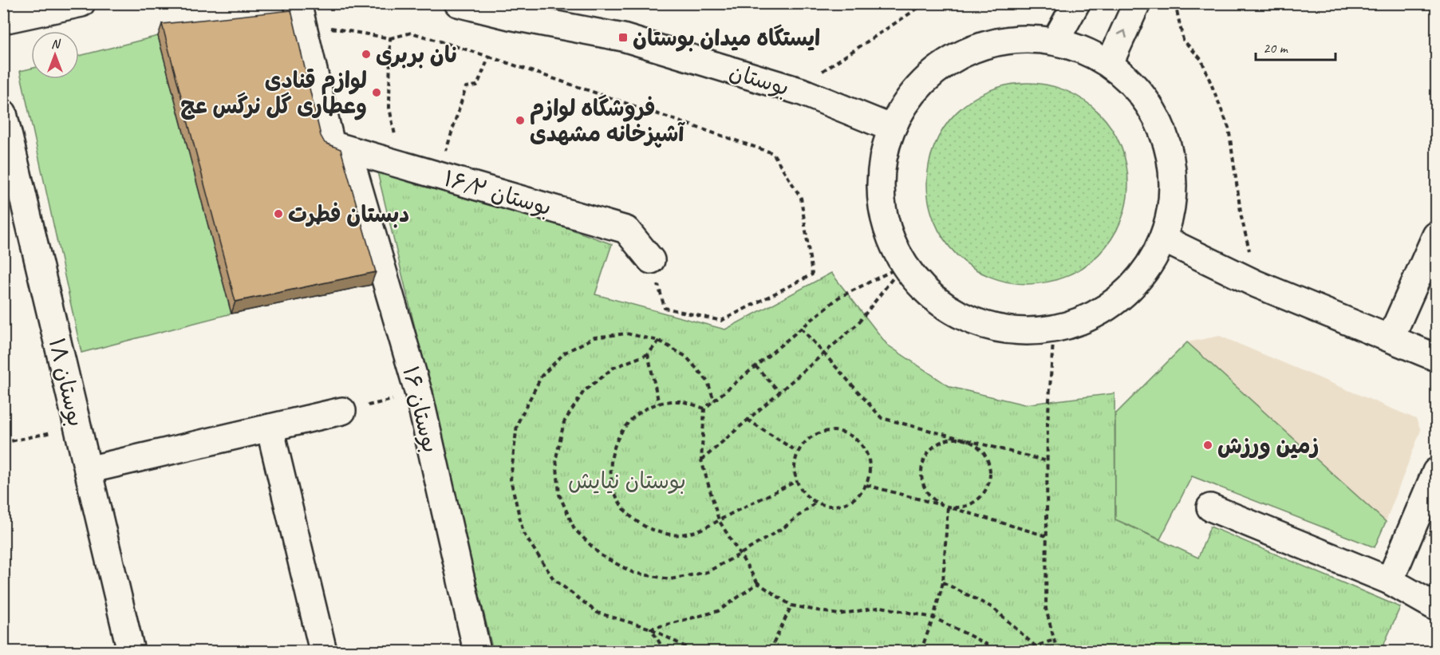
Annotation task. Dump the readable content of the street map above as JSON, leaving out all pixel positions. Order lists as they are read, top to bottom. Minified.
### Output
{"streets":{"street":["بوستان","بوستان ۱۶/۲","بوستان ۱۸","بوستان ۱۶"]},"parks":["بوستان نیایش"],"places":{"transit":["ایستگاه میدان بوستان"],"other":["نان بربری","لوازم قنادی وعطاری گل نرگس عج","فروشگاه لوازم آشپزخانه مشهدی","دبستان فطرت","زمین ورزش"]},"scale_bar":"20 m","north":"top"}
